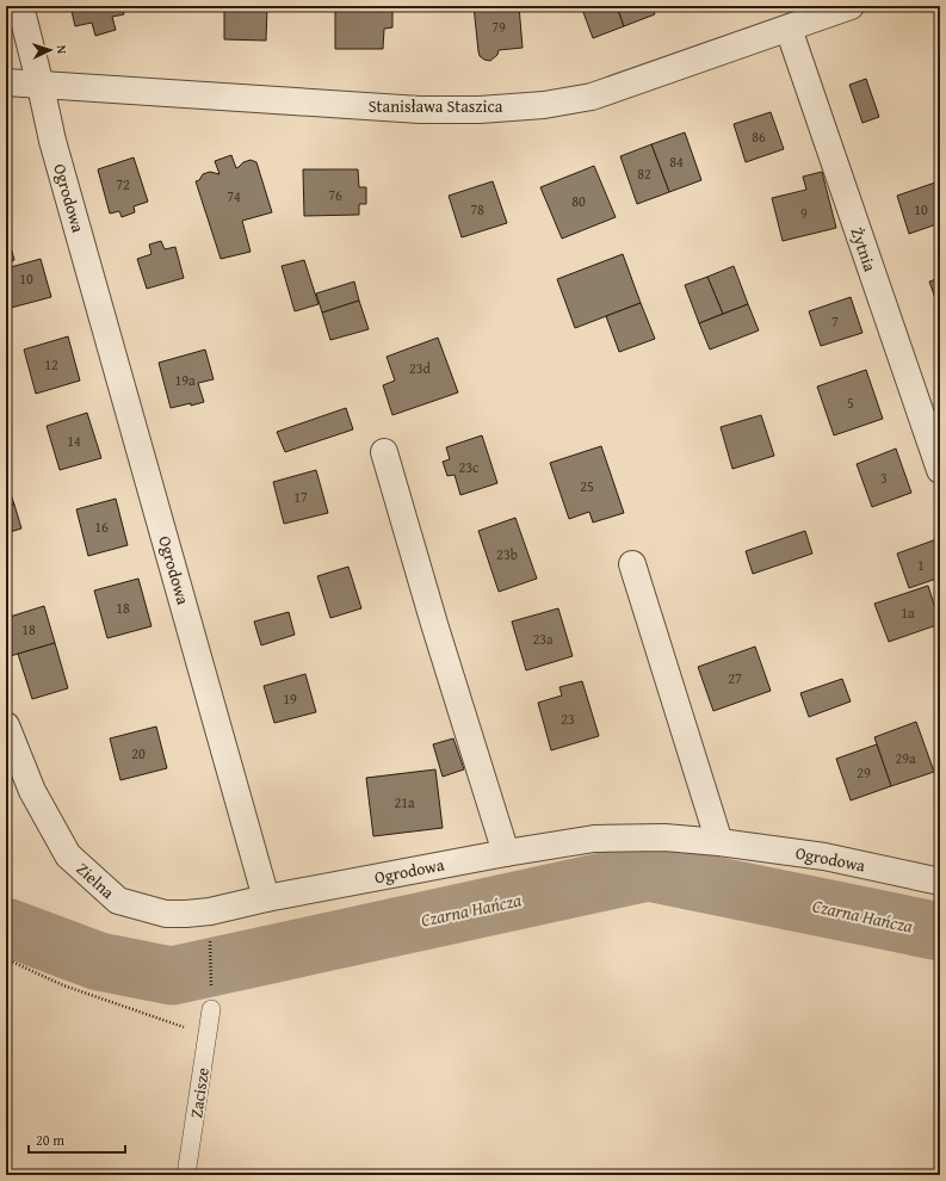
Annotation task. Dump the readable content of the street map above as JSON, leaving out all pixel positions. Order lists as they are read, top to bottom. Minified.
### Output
{"streets":{"street":["Stanisława Staszica","Ogrodowa","Żytnia","Zielna"],"lane":["Zacisze"]},"crossings":[["Stanisława Staszica","Ogrodowa"],["Stanisława Staszica","Żytnia"],["Ogrodowa","Zielna"]],"water":["Czarna Hańcza"],"house_numbers":["79","86","84","82","72","76","74","80","78","10","9","10","7","12","23d","19a","5","14","23c","3","25","17","16","23b","1","18","1a","18","23a","27","19","23","20","29a","29","21a"],"scale_bar":"20 m","north":"right"}
